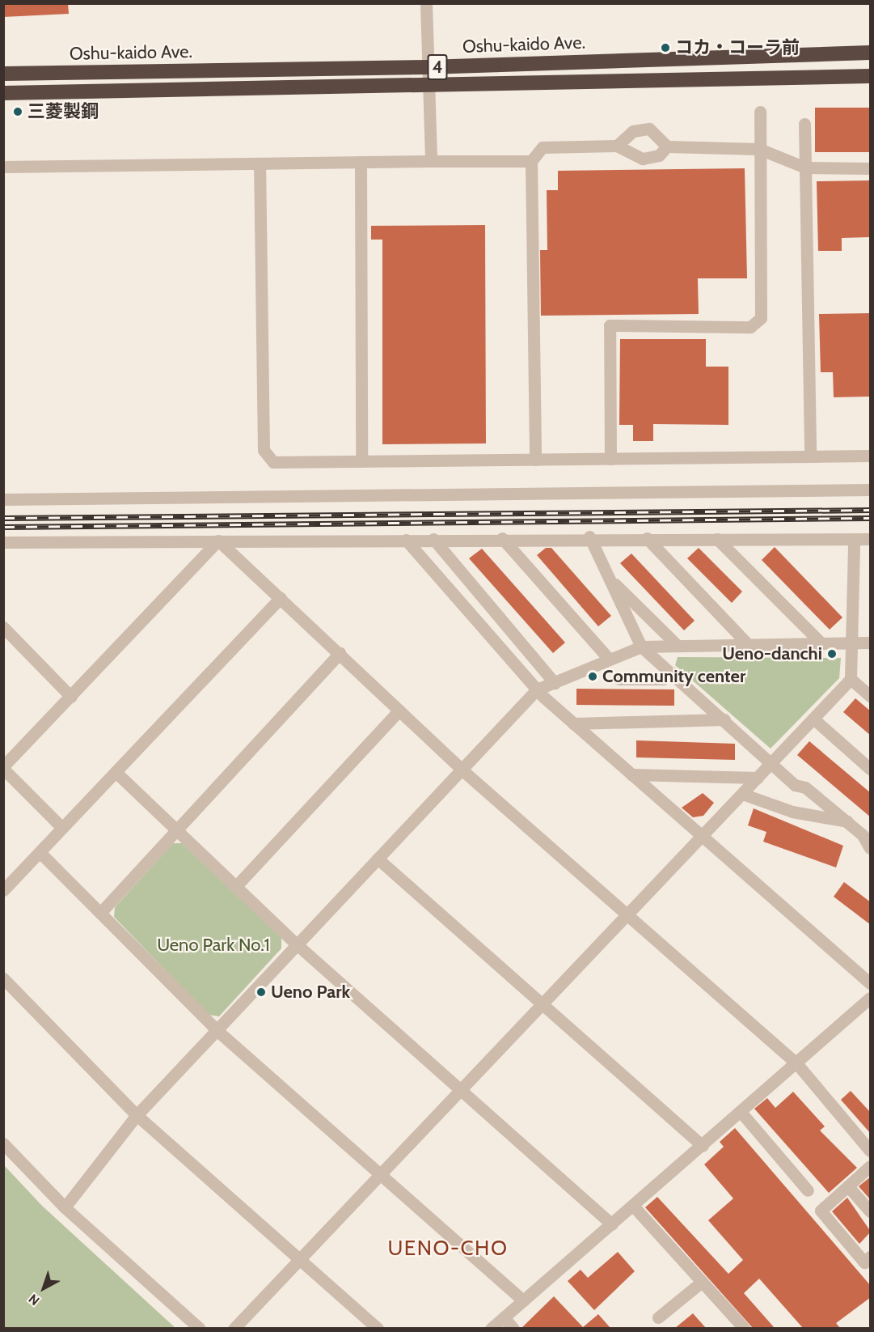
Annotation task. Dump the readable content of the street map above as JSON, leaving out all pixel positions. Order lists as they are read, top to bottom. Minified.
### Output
{"streets":{"highway":["Oshu-kaido Ave.","4"]},"districts":["UENO-CHO"],"parks":["Ueno Park No.1"],"places":["コカ・コーラ前","三菱製鋼","Ueno-danchi","Community center","Ueno Park"],"north":"bottom left"}
